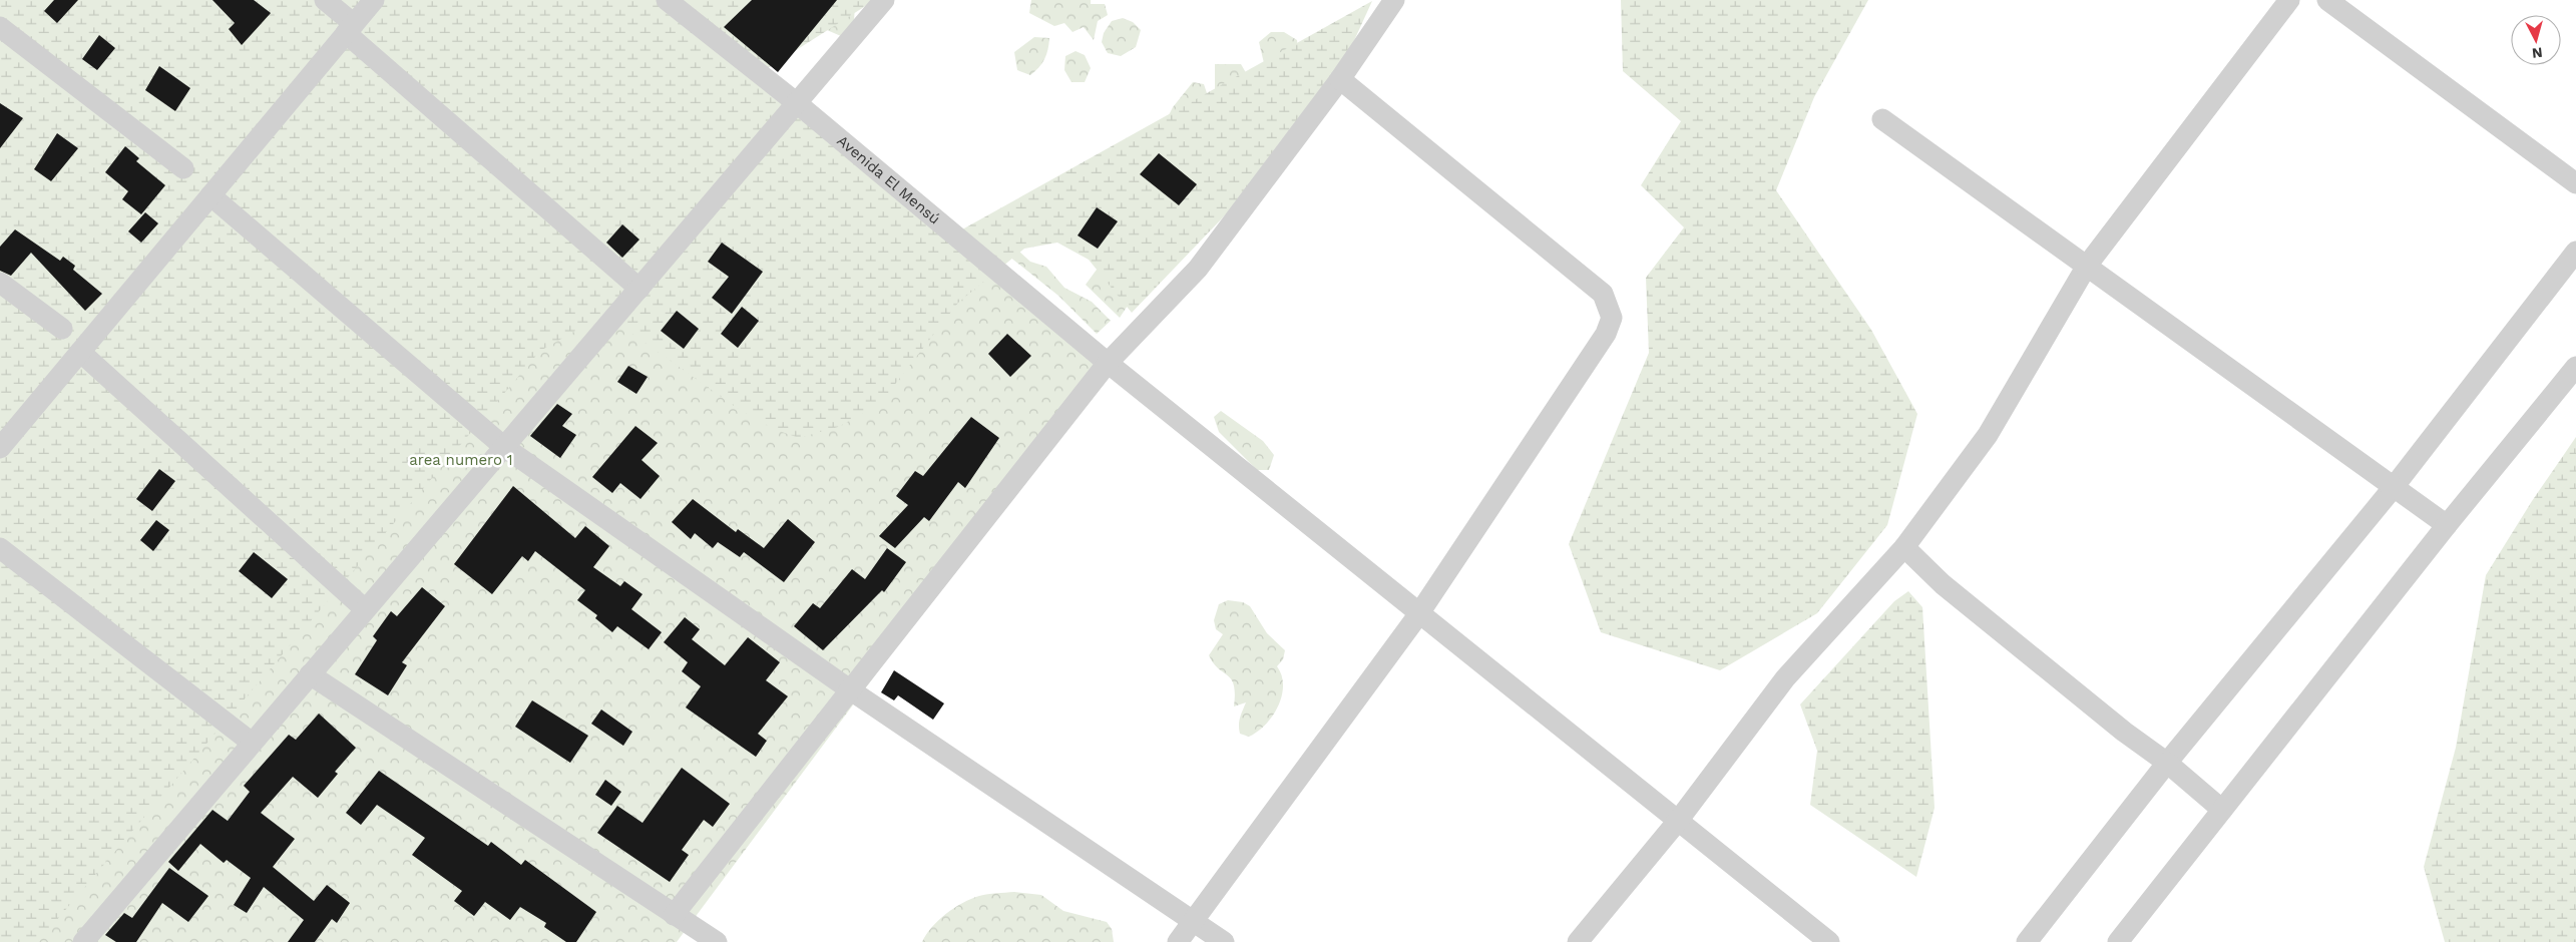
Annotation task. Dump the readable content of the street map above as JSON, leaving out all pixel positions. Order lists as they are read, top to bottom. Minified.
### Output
{"streets":{"street":["Avenida El Mensú"]},"parks":["area numero 1"],"north":"bottom"}
